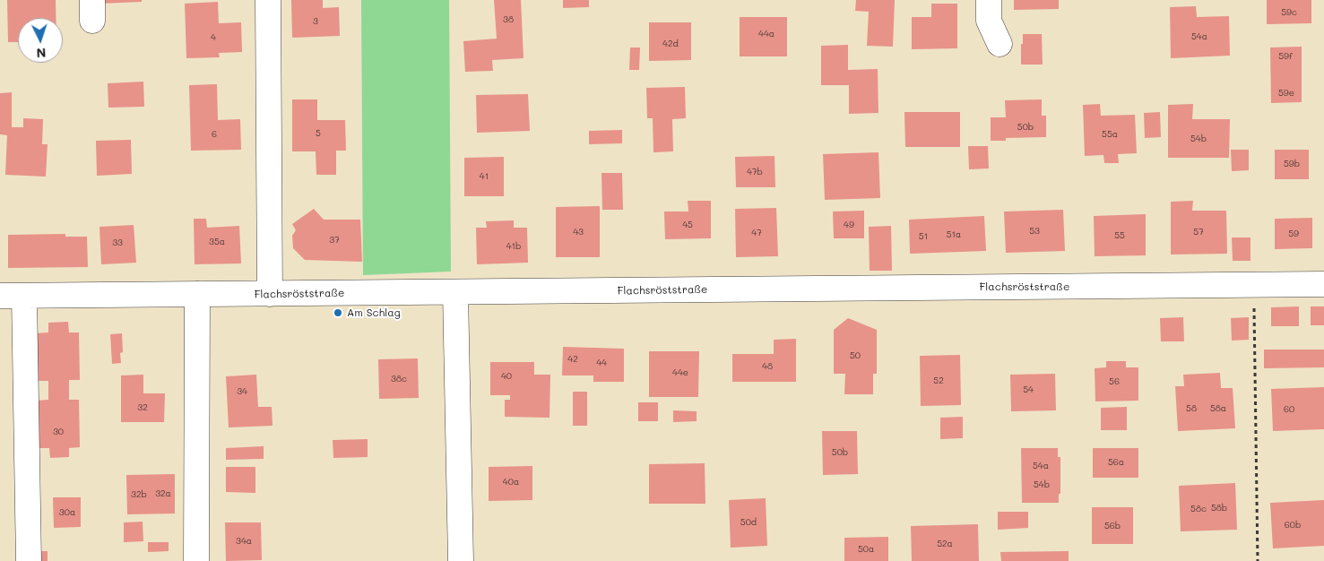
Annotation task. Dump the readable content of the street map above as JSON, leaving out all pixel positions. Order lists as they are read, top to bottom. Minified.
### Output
{"streets":{"street":["Flachsröststraße"]},"places":["Am Schlag"],"house_numbers":["59c","38","3","44a","54a","4","42d","59f","59e","50b","5","6","55a","54b","59b","47b","41","45","49","53","43","57","47","59","51a","55","51","37","35a","33","41b","50","42","44","48","44e","40","38c","52","56","54","34","32","58","58a","60","30","50b","56a","54a","40a","54b","32a","32b","58b","58c","30a","50d","60b","56b","34a","52a","50a"],"north":"bottom"}
